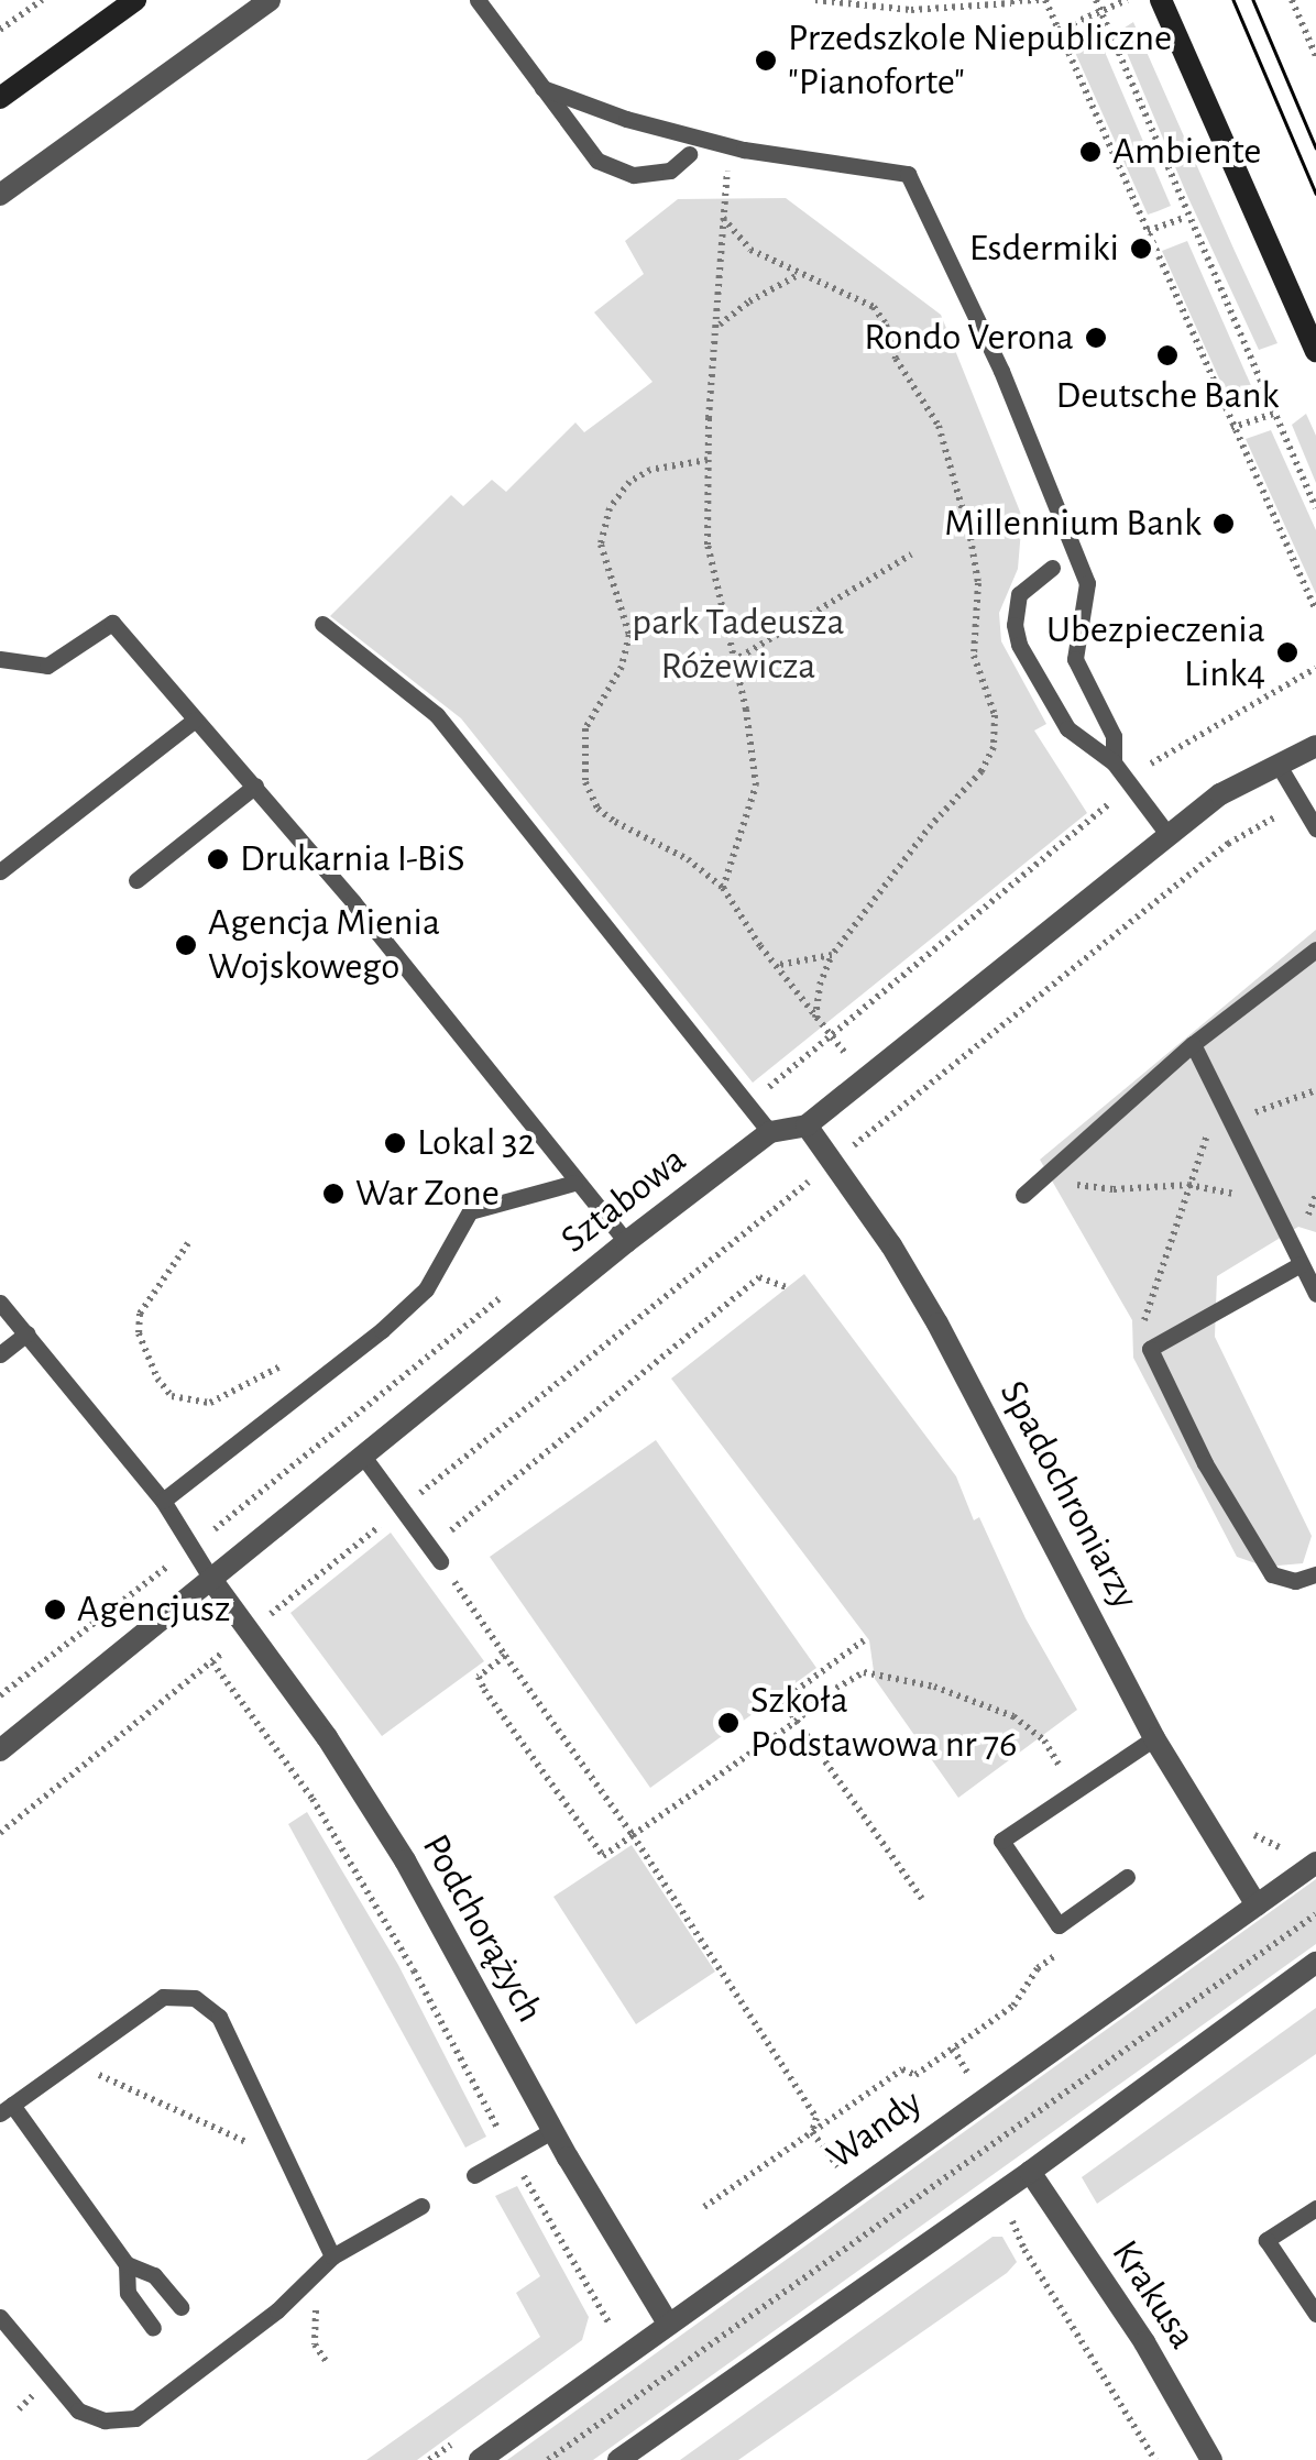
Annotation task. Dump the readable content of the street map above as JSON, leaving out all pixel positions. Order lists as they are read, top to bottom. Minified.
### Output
{"streets":{"street":["Sztabowa","Spadochroniarzy","Podchorążych","Wandy","Krakusa"]},"crossings":[["Sztabowa","Spadochroniarzy"],["Sztabowa","Podchorążych"],["Spadochroniarzy","Wandy"],["Podchorążych","Wandy"]],"parks":["park Tadeusza Różewicza"],"places":["Przedszkole Niepubliczne \"Pianoforte\"","Ambiente","Esdermiki","Rondo Verona","Deutsche Bank","Millennium Bank","Ubezpieczenia Link4","Drukarnia I-BiS","Agencja Mienia Wojskowego","Lokal 32","War Zone","Agencjusz","Szkoła Podstawowa nr 76"]}
